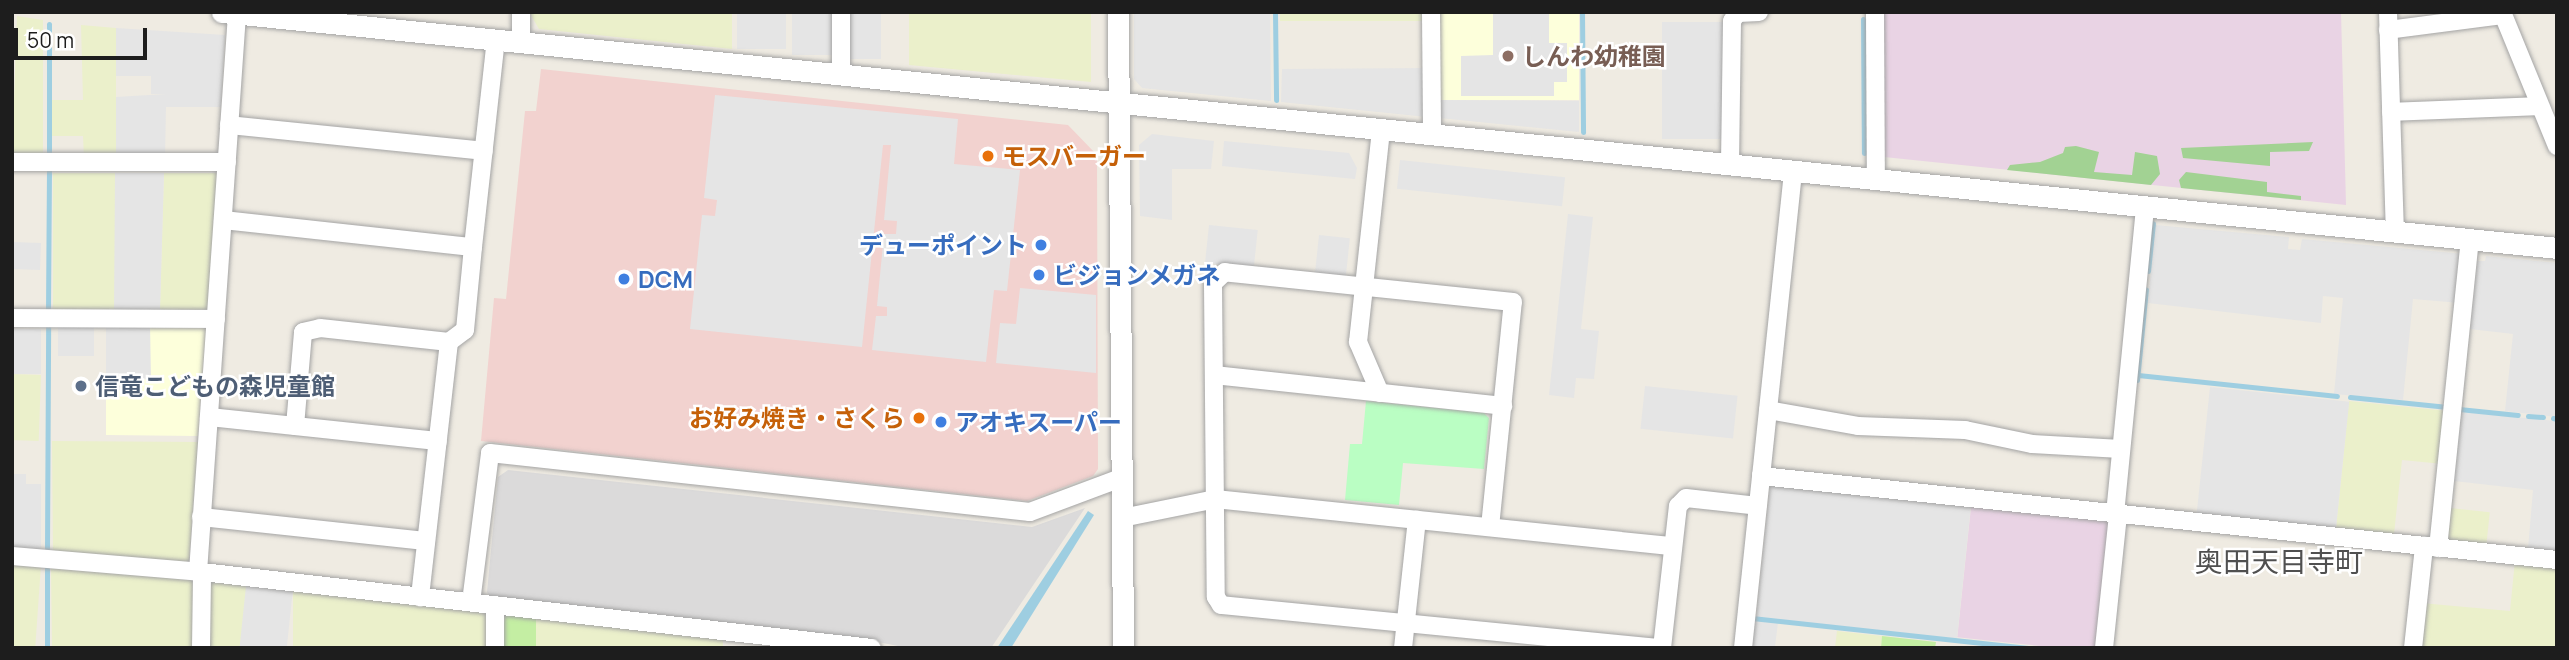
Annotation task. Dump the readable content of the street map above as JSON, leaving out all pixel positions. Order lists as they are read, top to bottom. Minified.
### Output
{"districts":["奥田天目寺町"],"places":["しんわ幼稚園","モスバーガー","デューポイント","ビジョンメガネ","DCM","信竜こどもの森児童館","お好み焼き・さくら","アオキスーパー"],"scale_bar":"50 m"}
